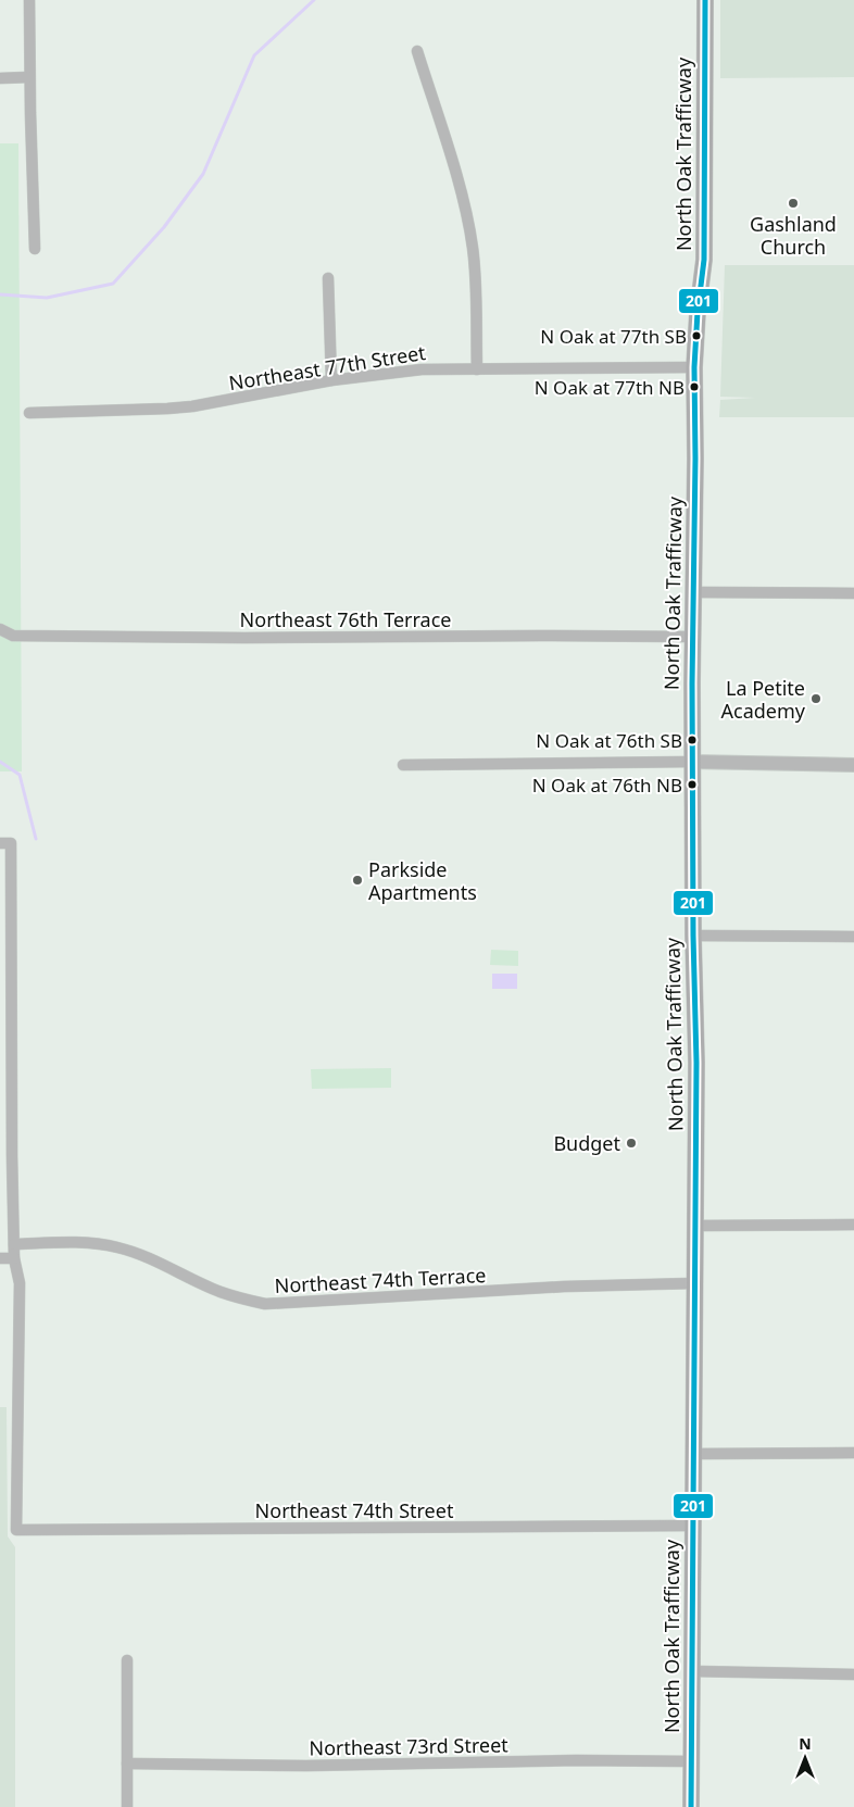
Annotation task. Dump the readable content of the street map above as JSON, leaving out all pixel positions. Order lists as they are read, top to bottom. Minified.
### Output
{"streets":{"main road":["North Oak Trafficway"],"street":["Northeast 77th Street","Northeast 76th Terrace","Northeast 74th Terrace","Northeast 74th Street","Northeast 73rd Street"]},"crossings":[["North Oak Trafficway","Northeast 77th Street"],["North Oak Trafficway","Northeast 76th Terrace"],["North Oak Trafficway","Northeast 74th Terrace"],["North Oak Trafficway","Northeast 74th Street"],["North Oak Trafficway","Northeast 73rd Street"]],"places":["Gashland Church","N Oak at 77th SB","N Oak at 77th NB","La Petite Academy","N Oak at 76th SB","N Oak at 76th NB","Parkside Apartments","Budget"],"lines":["transit line 201"],"north":"top"}
